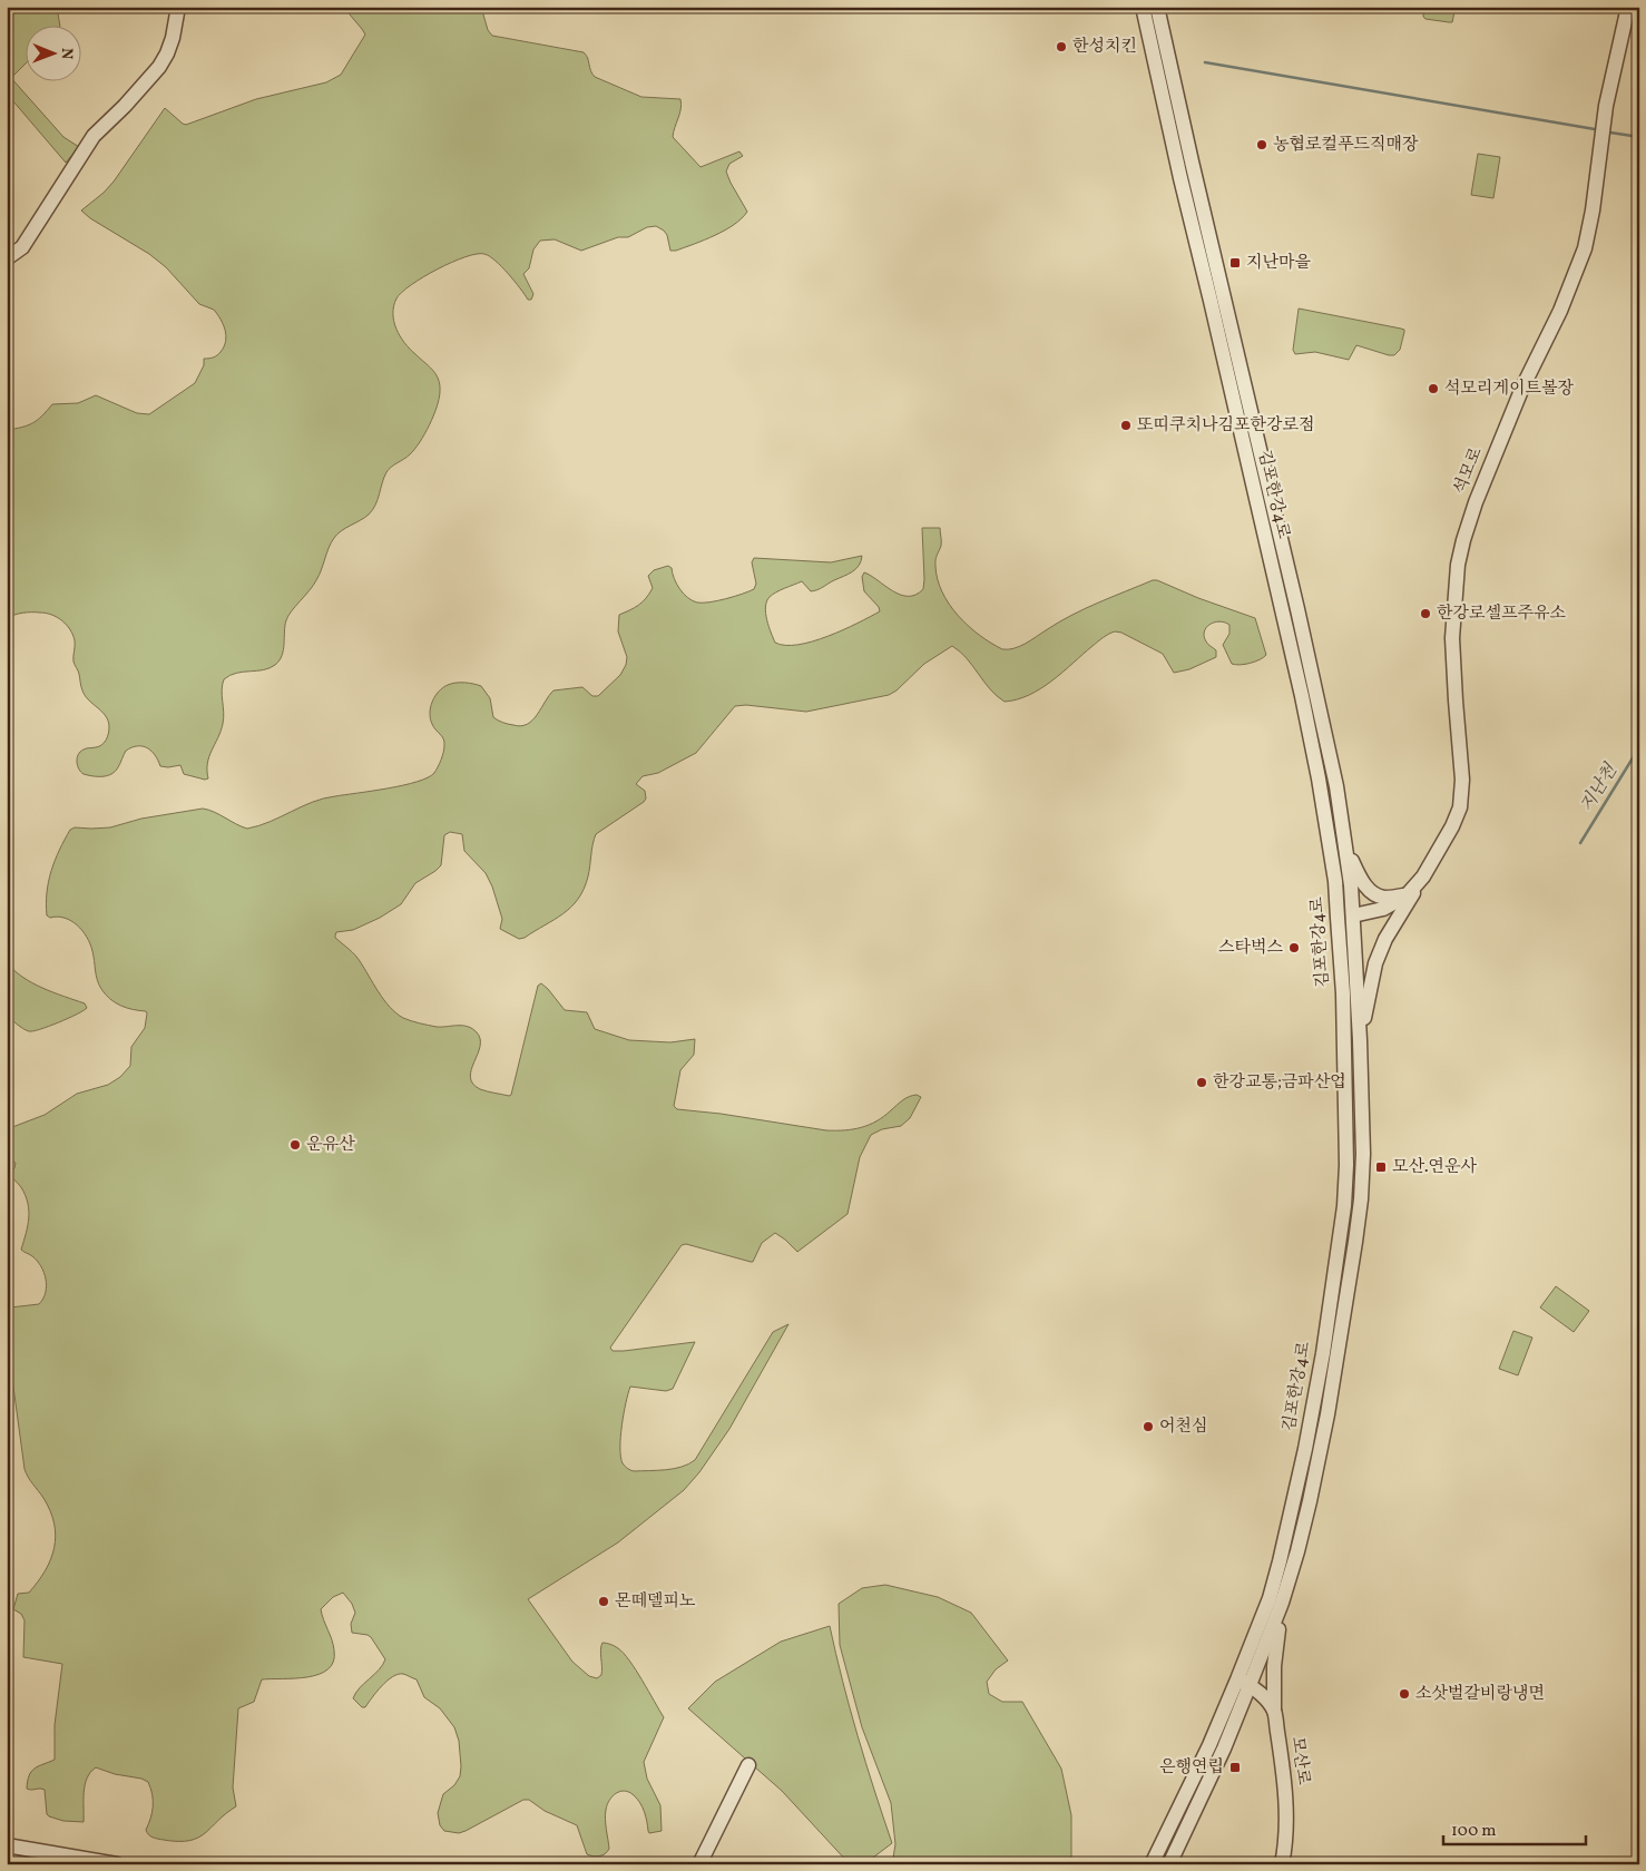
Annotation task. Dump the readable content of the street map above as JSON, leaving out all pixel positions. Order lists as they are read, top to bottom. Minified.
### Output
{"streets":{"street":["석모로","김포한강4로","모산로"]},"crossings":[["석모로","김포한강4로"],["김포한강4로","모산로"]],"water":["지난천"],"places":{"other":["한성치킨","농협로컬푸드직매장","석모리게이트볼장","또띠쿠치나김포한강로점","한강로셀프주유소","스타벅스","한강교통;금파산업","운유산","어천심","몬떼델피노","소삿벌갈비랑냉면"],"transit":["지난마을","모산.연운사","은행연립"]},"scale_bar":"100 m","north":"right"}
